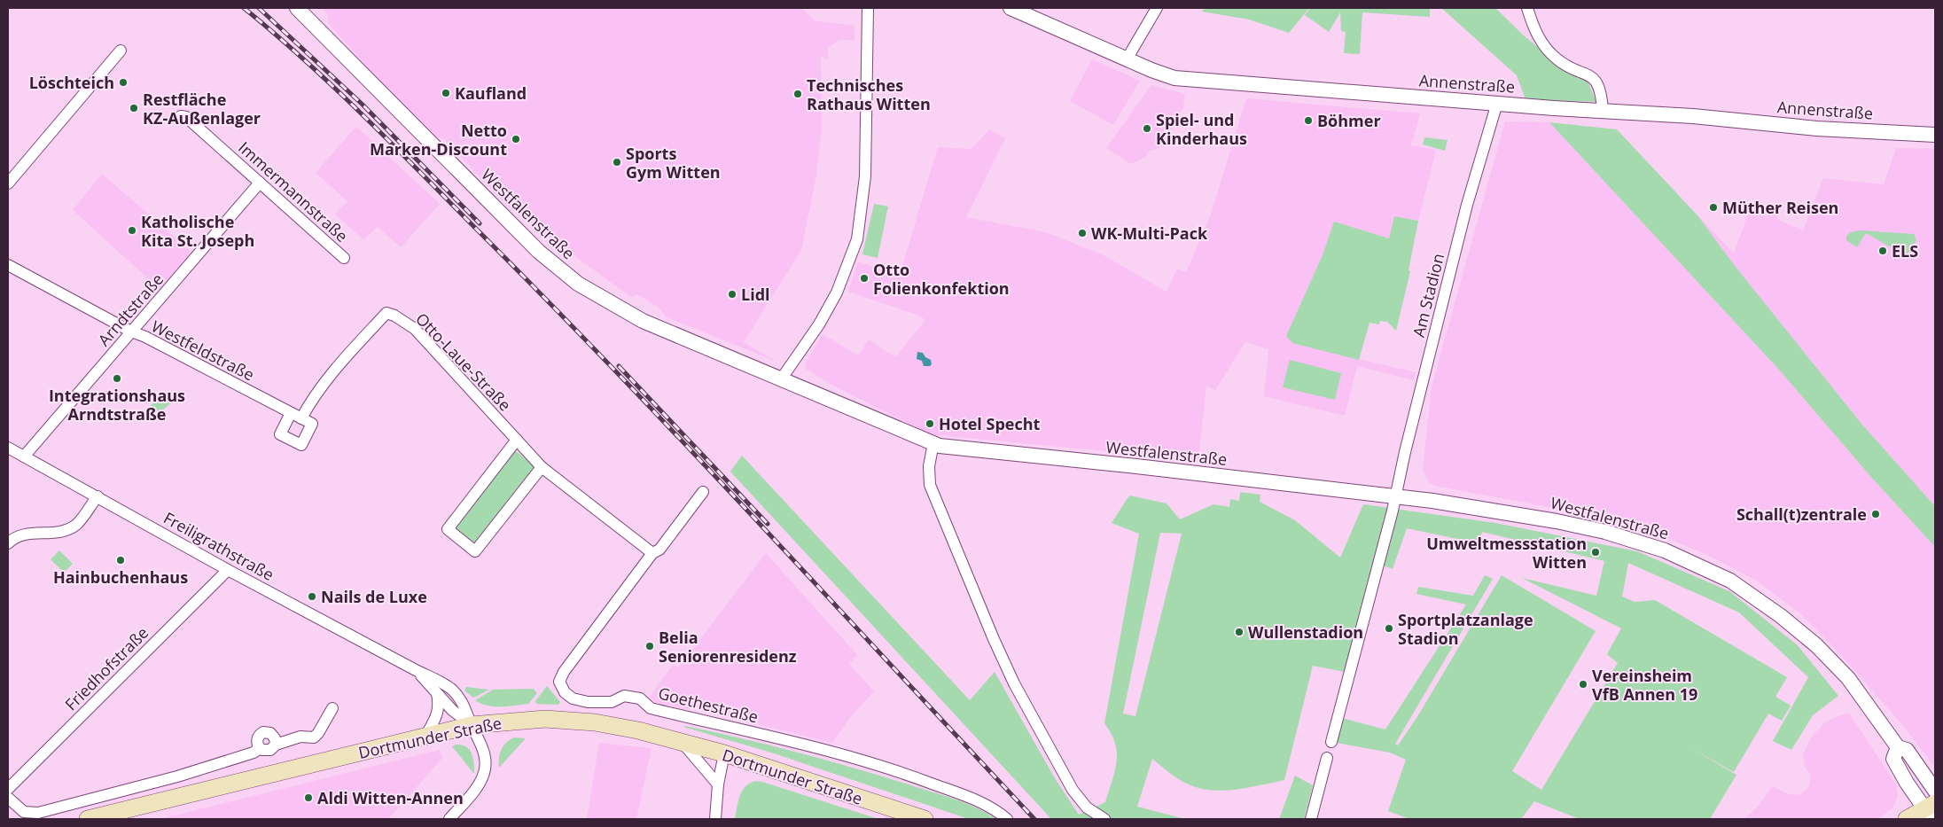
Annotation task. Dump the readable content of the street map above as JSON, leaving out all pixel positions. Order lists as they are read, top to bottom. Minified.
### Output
{"streets":{"main road":["Dortmunder Straße"],"street":["Annenstraße","Immermannstraße","Westfalenstraße","Am Stadion","Arndtstraße","Westfeldstraße","Otto-Laue-Straße","Freiligrathstraße","Friedhofstraße","Goethestraße"]},"crossings":[["Annenstraße","Am Stadion"],["Immermannstraße","Arndtstraße"],["Westfalenstraße","Am Stadion"],["Arndtstraße","Westfeldstraße"],["Arndtstraße","Freiligrathstraße"],["Otto-Laue-Straße","Goethestraße"],["Freiligrathstraße","Friedhofstraße"],["Freiligrathstraße","Dortmunder Straße"]],"places":["Löschteich","Kaufland","Technisches Rathaus Witten","Restfläche KZ-Außenlager","Böhmer","Spiel- und Kinderhaus","Netto Marken-Discount","Sports Gym Witten","Müther Reisen","Katholische Kita St. Joseph","WK-Multi-Pack","ELS","Otto Folienkonfektion","Lidl","Integrationshaus Arndtstraße","Hotel Specht","Schall(t)zentrale","Umweltmessstation Witten","Hainbuchenhaus","Nails de Luxe","Sportplatzanlage Stadion","Wullenstadion","Belia Seniorenresidenz","Vereinsheim VfB Annen 19","Aldi Witten-Annen"]}
